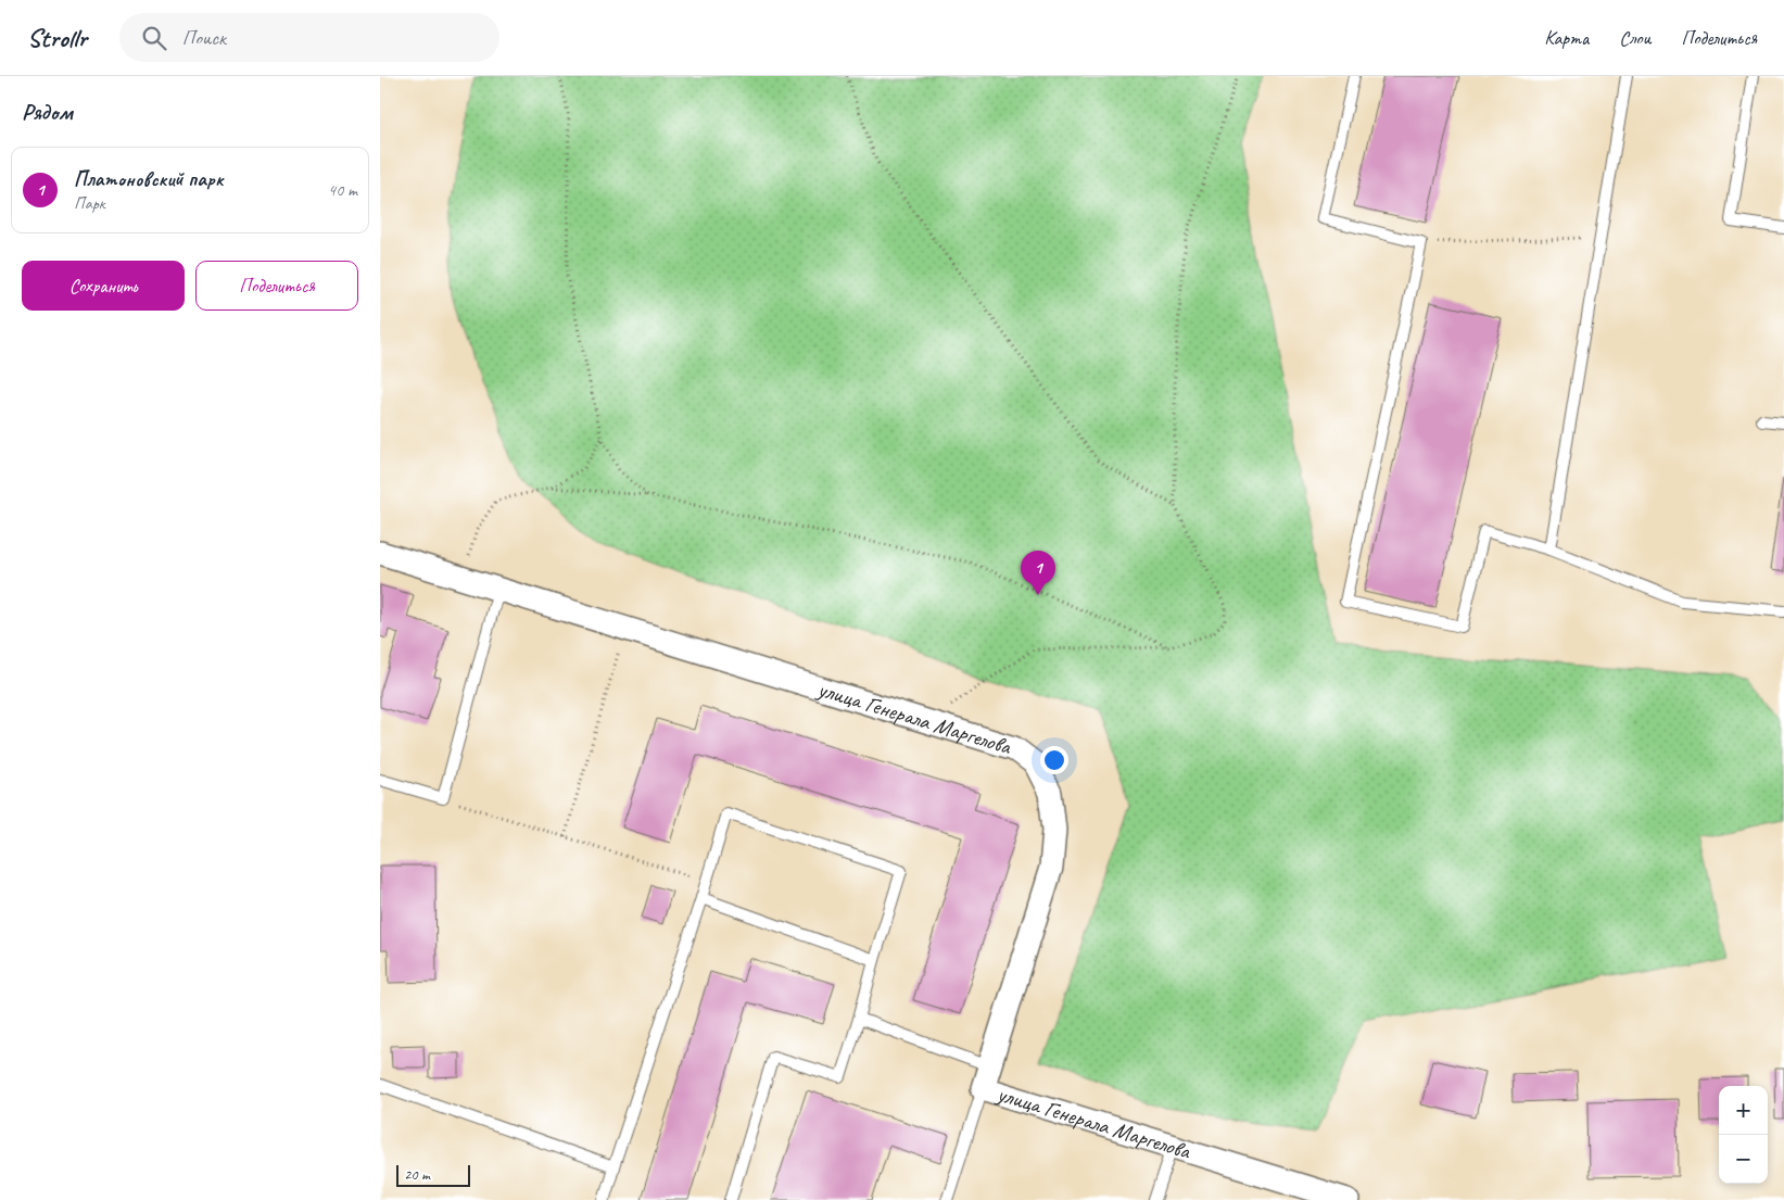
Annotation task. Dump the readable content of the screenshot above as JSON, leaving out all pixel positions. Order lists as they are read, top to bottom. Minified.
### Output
{"streets":{"street":["улица Генерала Маргелова"]},"scale_bar":"20 m","page":{"header":"Strollr","search":"Поиск","nav":["Карта","Слои","Поделиться"],"heading":"Рядом","list":[{"mark":"1","name":"Платоновский парк","note":"Парк","value":"40 m"}],"buttons":["Сохранить","Поделиться"],"pins":"1","map_buttons":["+","−"],"scale":"20 m"}}
